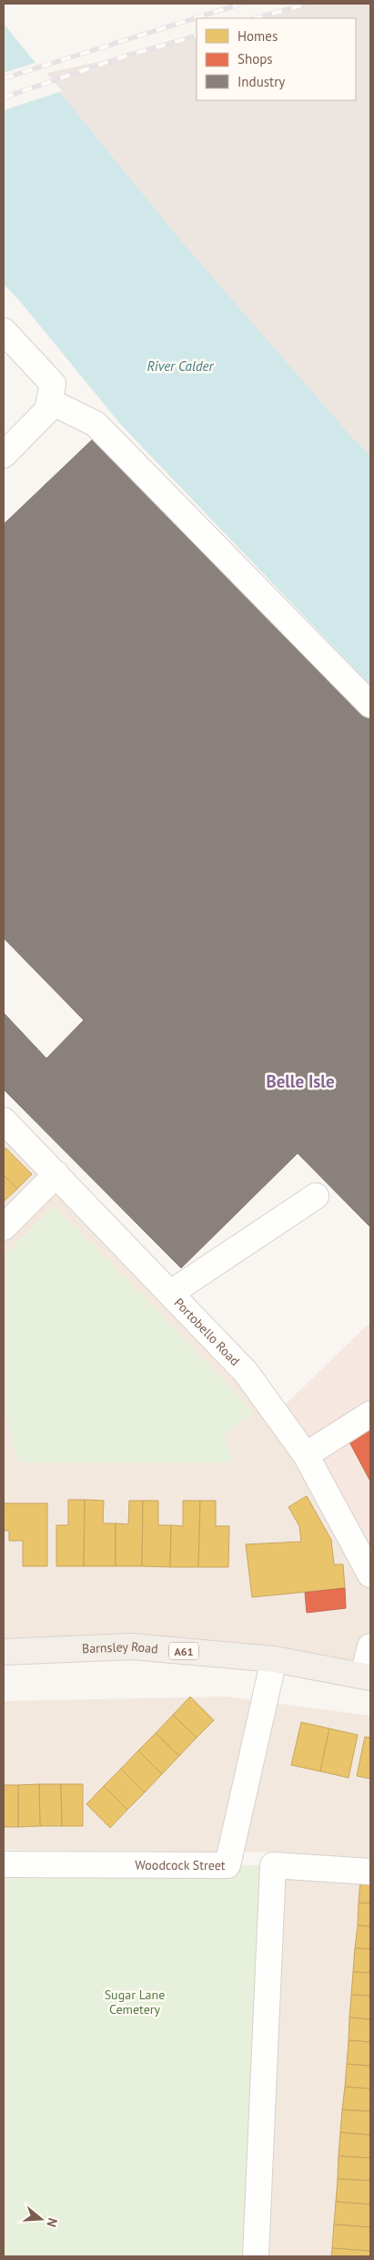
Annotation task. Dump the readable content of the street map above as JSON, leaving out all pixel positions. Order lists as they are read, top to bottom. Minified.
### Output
{"streets":{"main road":["Barnsley Road","A61"],"street":["Portobello Road","Woodcock Street"]},"crossings":[["Barnsley Road","Woodcock Street"]],"districts":["Belle Isle"],"water":["River Calder"],"parks":["Sugar Lane Cemetery"],"legend":["Homes","Shops","Industry"],"north":"right"}
